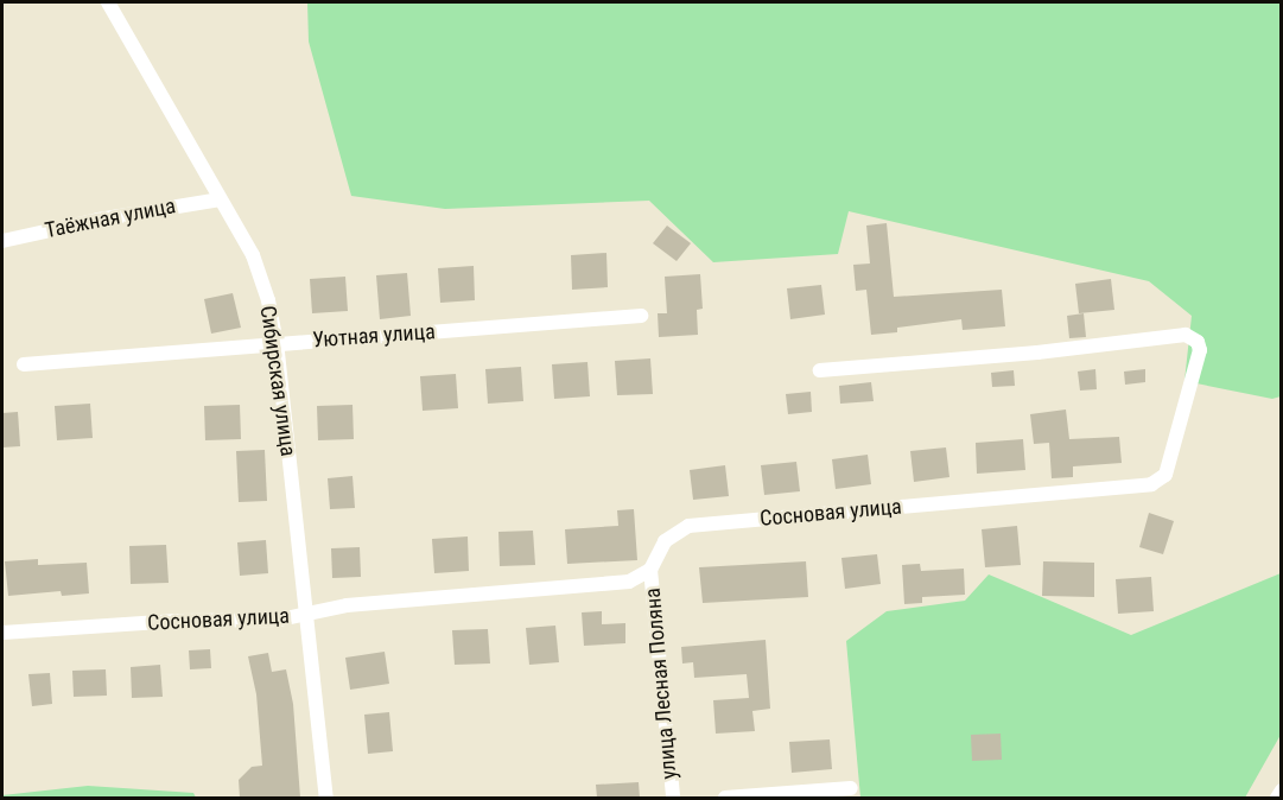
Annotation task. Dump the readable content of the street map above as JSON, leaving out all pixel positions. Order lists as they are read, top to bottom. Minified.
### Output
{"streets":{"street":["Таёжная улица","Уютная улица","Сибирская улица","Сосновая улица","улица Лесная Поляна"]},"crossings":[["Таёжная улица","Сибирская улица"],["Уютная улица","Сибирская улица"],["Сибирская улица","Сосновая улица"],["Сосновая улица","улица Лесная Поляна"]]}
